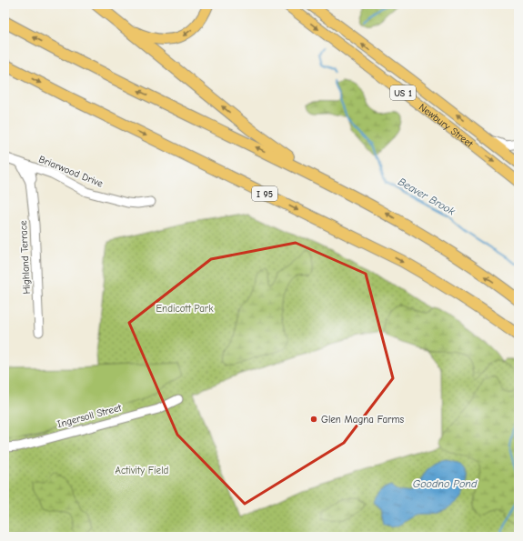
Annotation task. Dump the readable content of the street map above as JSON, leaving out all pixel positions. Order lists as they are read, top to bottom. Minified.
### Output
{"streets":{"highway":["I 95"],"main road":["US 1","Newbury Street"],"street":["Briarwood Drive","Highland Terrace","Ingersoll Street"]},"crossings":[["Briarwood Drive","Highland Terrace"]],"water":["Beaver Brook","Goodno Pond"],"parks":["Endicott Park","Activity Field"],"places":["Glen Magna Farms"]}
